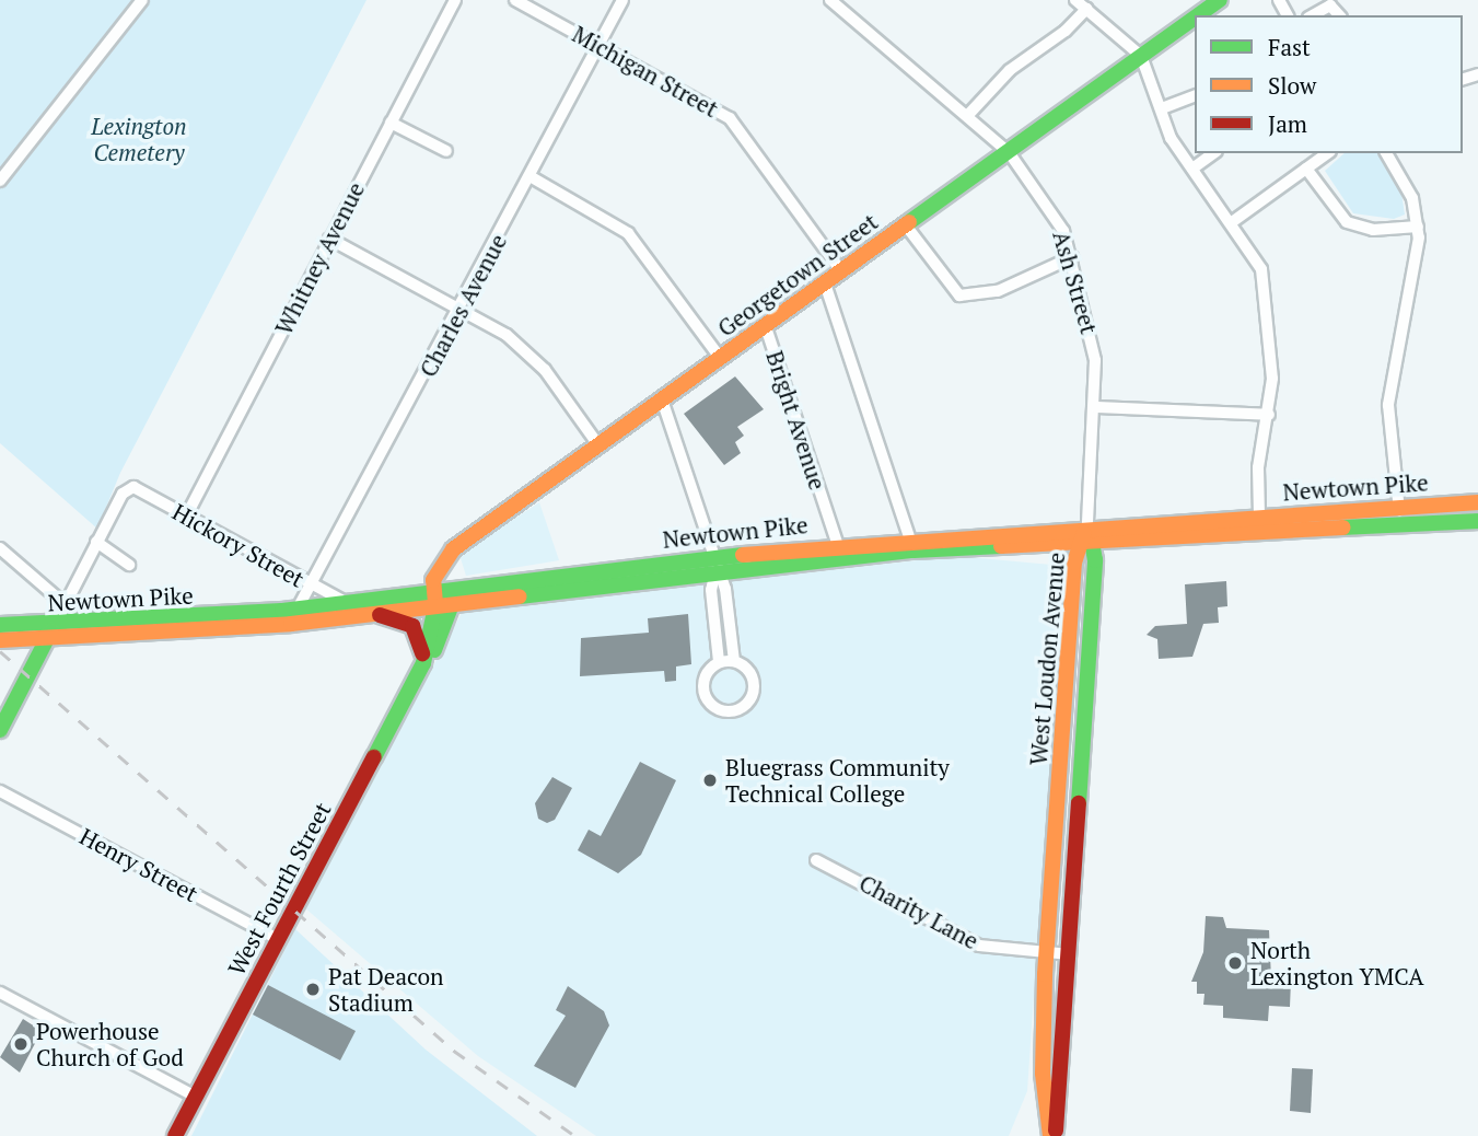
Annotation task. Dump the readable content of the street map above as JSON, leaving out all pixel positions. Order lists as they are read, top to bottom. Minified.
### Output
{"streets":{"main road":["Georgetown Street","Newtown Pike","West Loudon Avenue","West Fourth Street"],"street":["Michigan Street","Whitney Avenue","Ash Street","Charles Avenue","Bright Avenue","Hickory Street","Henry Street","Charity Lane"]},"crossings":[["Michigan Street","Georgetown Street"],["Michigan Street","Charles Avenue"],["Whitney Avenue","Hickory Street"],["Georgetown Street","Ash Street"],["Georgetown Street","Bright Avenue"],["Georgetown Street","Newtown Pike"],["Georgetown Street","West Fourth Street"],["Ash Street","Newtown Pike"],["Ash Street","West Loudon Avenue"],["Charles Avenue","Newtown Pike"],["Charles Avenue","Hickory Street"],["Bright Avenue","Newtown Pike"],["Newtown Pike","Hickory Street"],["Newtown Pike","West Loudon Avenue"],["Newtown Pike","West Fourth Street"],["West Loudon Avenue","Charity Lane"],["Henry Street","West Fourth Street"]],"parks":["Lexington Cemetery"],"places":["Bluegrass Community Technical College","North Lexington YMCA","Pat Deacon Stadium","Powerhouse Church of God"],"legend":["Fast","Slow","Jam"]}
